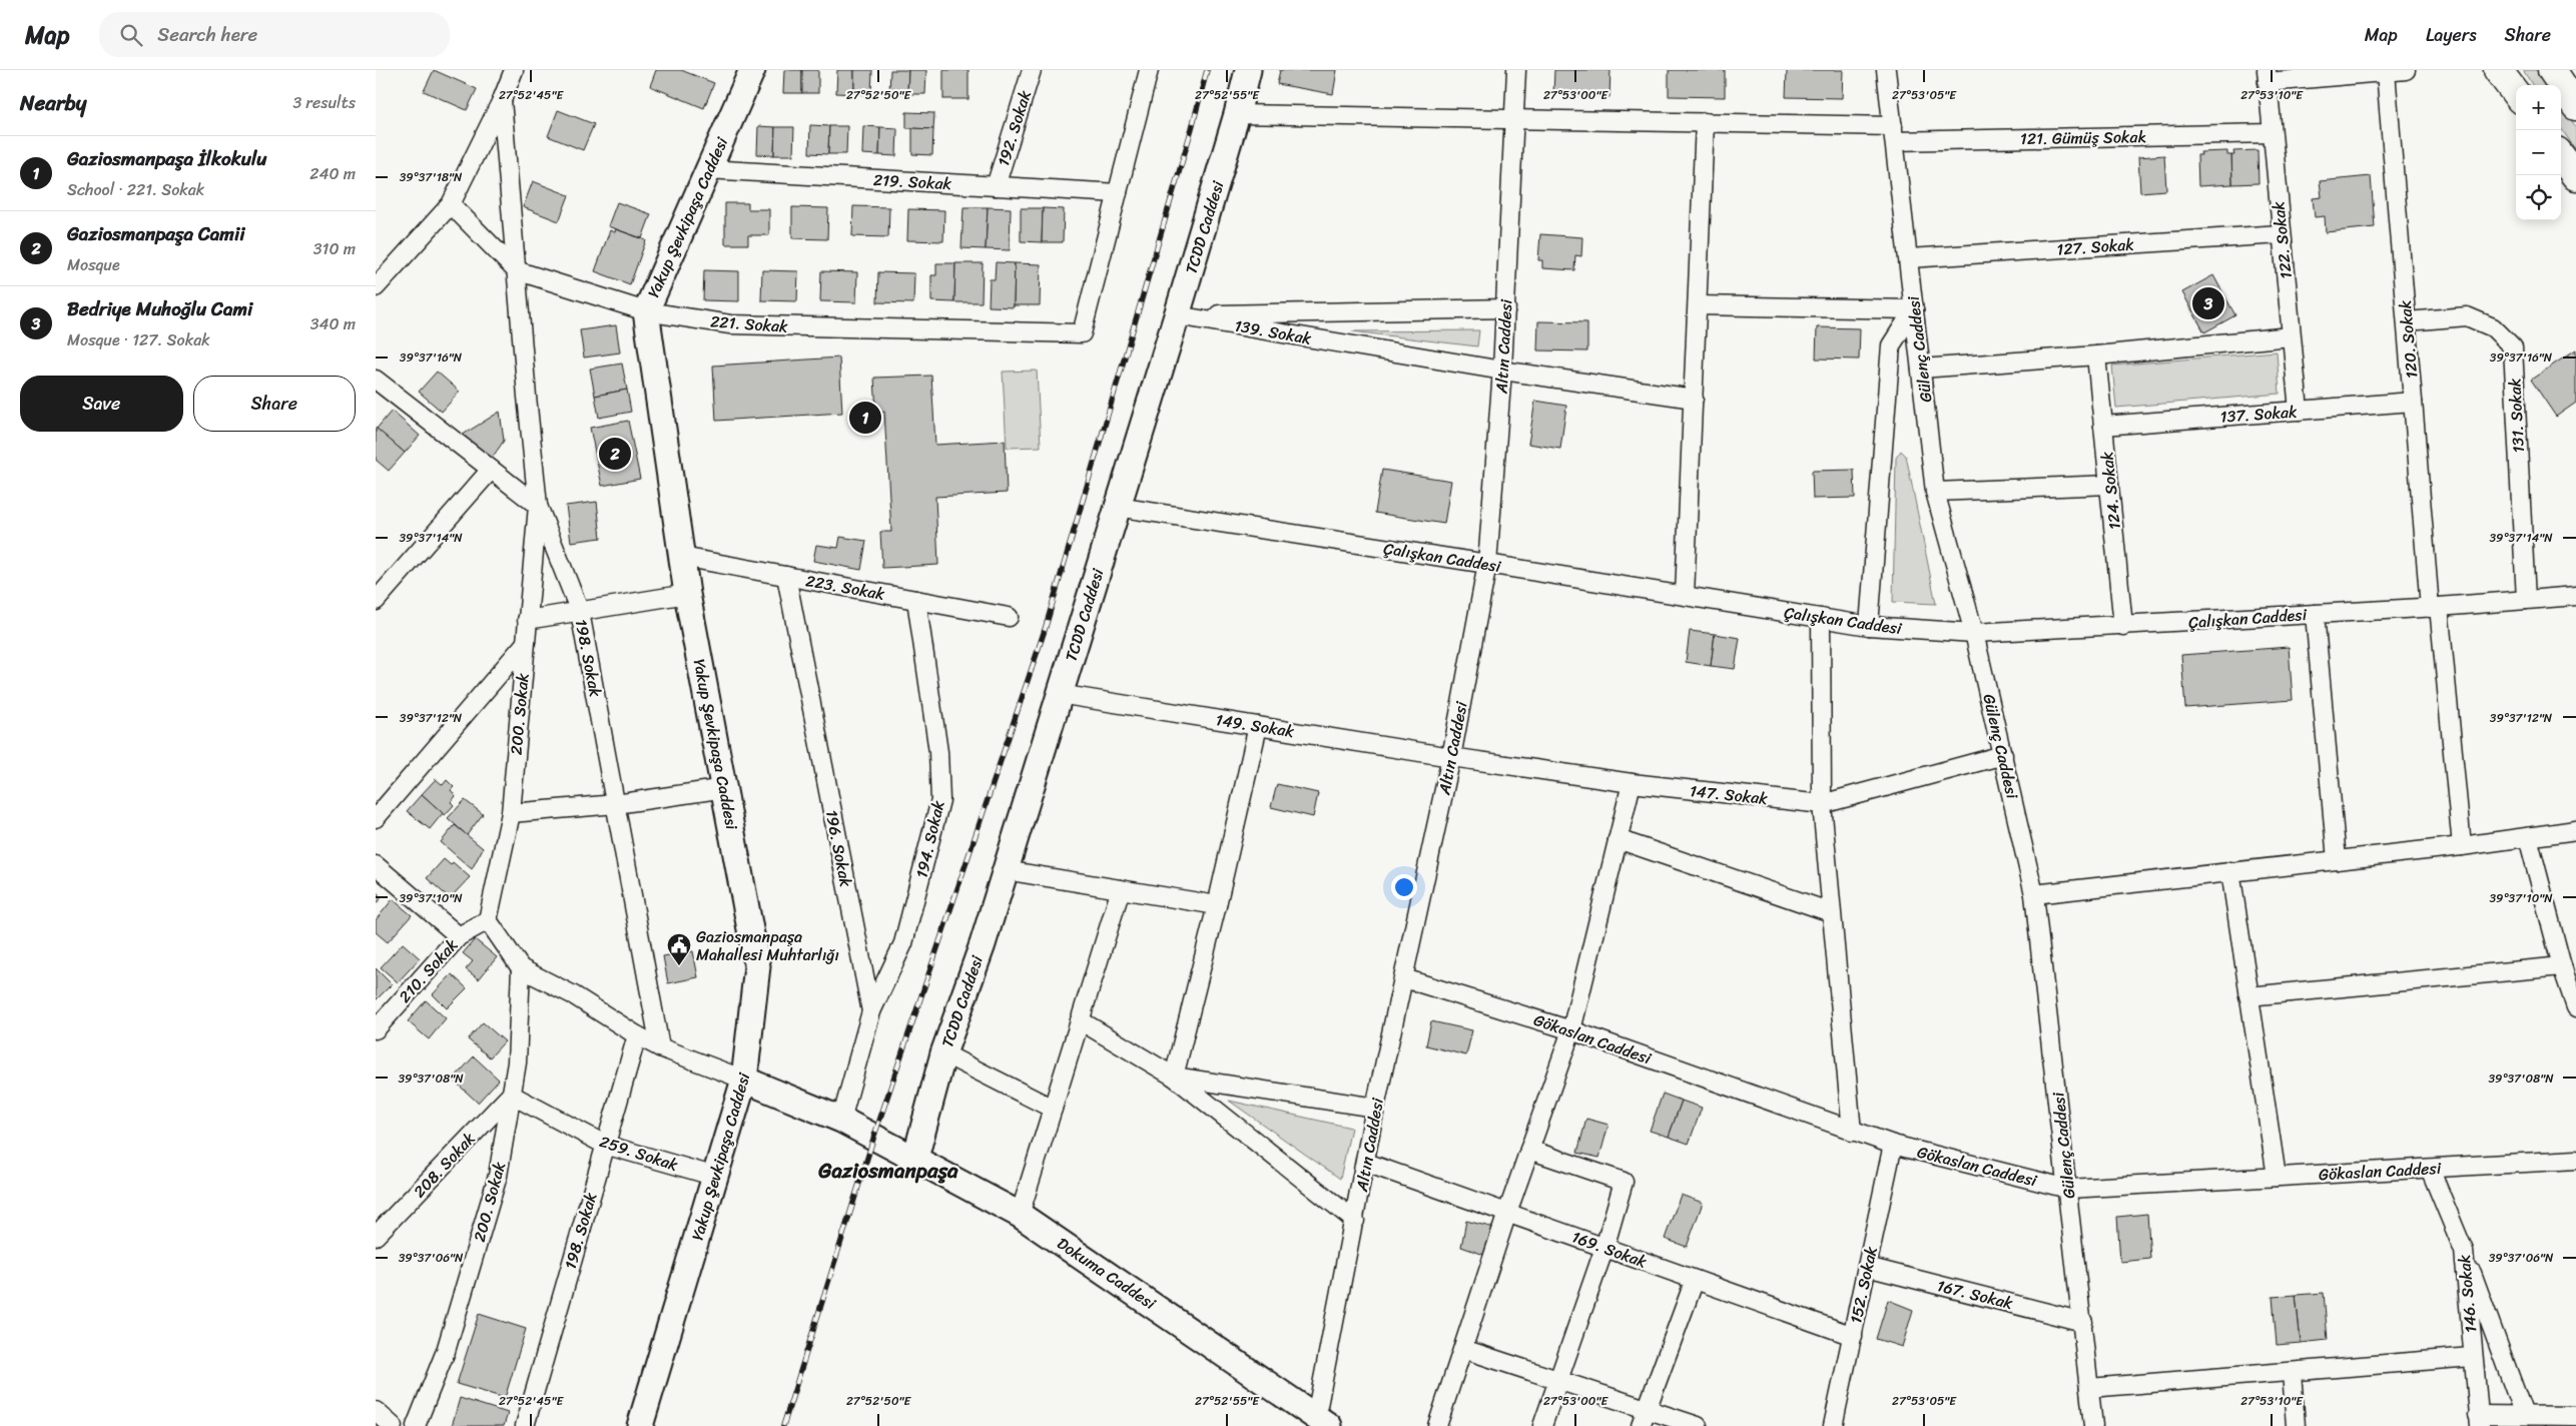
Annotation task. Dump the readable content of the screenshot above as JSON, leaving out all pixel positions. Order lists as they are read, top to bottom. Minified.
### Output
{"streets":{"main road":["Yakup Şevkipaşa Caddesi","TCDD Caddesi","Dokuma Caddesi"],"street":["192. Sokak","121. Gümüş Sokak","219. Sokak","122. Sokak","127. Sokak","221. Sokak","139. Sokak","120. Sokak","Altın Caddesi","Gülenç Caddesi","137. Sokak","131. Sokak","124. Sokak","Çalışkan Caddesi","223. Sokak","198. Sokak","200. Sokak","149. Sokak","147. Sokak","194. Sokak","196. Sokak","210. Sokak","Gökaslan Caddesi","259. Sokak","208. Sokak","169. Sokak","152. Sokak","167. Sokak","146. Sokak"]},"crossings":[["192. Sokak","219. Sokak"],["121. Gümüş Sokak","TCDD Caddesi"],["121. Gümüş Sokak","122. Sokak"],["121. Gümüş Sokak","Altın Caddesi"],["121. Gümüş Sokak","Gülenç Caddesi"],["219. Sokak","Yakup Şevkipaşa Caddesi"],["219. Sokak","221. Sokak"],["Yakup Şevkipaşa Caddesi","221. Sokak"],["Yakup Şevkipaşa Caddesi","223. Sokak"],["Yakup Şevkipaşa Caddesi","259. Sokak"],["Yakup Şevkipaşa Caddesi","Dokuma Caddesi"],["TCDD Caddesi","139. Sokak"],["TCDD Caddesi","Çalışkan Caddesi"],["TCDD Caddesi","149. Sokak"],["TCDD Caddesi","Dokuma Caddesi"],["122. Sokak","127. Sokak"],["122. Sokak","137. Sokak"],["127. Sokak","Gülenç Caddesi"],["221. Sokak","198. Sokak"],["139. Sokak","Altın Caddesi"],["120. Sokak","137. Sokak"],["120. Sokak","131. Sokak"],["120. Sokak","Çalışkan Caddesi"],["Altın Caddesi","Çalışkan Caddesi"],["Altın Caddesi","149. Sokak"],["Altın Caddesi","147. Sokak"],["Altın Caddesi","Gökaslan Caddesi"],["Altın Caddesi","169. Sokak"],["Altın Caddesi","Dokuma Caddesi"],["Gülenç Caddesi","Çalışkan Caddesi"],["Gülenç Caddesi","147. Sokak"],["Gülenç Caddesi","Gökaslan Caddesi"],["Gülenç Caddesi","167. Sokak"],["137. Sokak","124. Sokak"],["131. Sokak","Çalışkan Caddesi"],["124. Sokak","Çalışkan Caddesi"],["223. Sokak","194. Sokak"],["223. Sokak","196. Sokak"],["198. Sokak","200. Sokak"],["198. Sokak","259. Sokak"],["200. Sokak","210. Sokak"],["200. Sokak","259. Sokak"],["200. Sokak","208. Sokak"],["149. Sokak","147. Sokak"],["194. Sokak","196. Sokak"],["196. Sokak","Dokuma Caddesi"],["Gökaslan Caddesi","152. Sokak"],["Gökaslan Caddesi","146. Sokak"],["259. Sokak","208. Sokak"],["169. Sokak","152. Sokak"],["152. Sokak","167. Sokak"]],"districts":["Gaziosmanpaşa"],"places":{"public building":["Gaziosmanpaşa Mahallesi Muhtarlığı"]},"page":{"header":"Map","search":"Search here","nav":["Map","Layers","Share"],"heading":["Nearby","3 results"],"map_buttons":["+","−"],"list":[{"mark":"1","name":"Gaziosmanpaşa İlkokulu","note":"School · 221. Sokak","value":"240 m"},{"mark":"2","name":"Gaziosmanpaşa Camii","note":"Mosque","value":"310 m"},{"mark":"3","name":"Bedriye Muhoğlu Cami","note":"Mosque · 127. Sokak","value":"340 m"}],"pins":["3","1","2"],"buttons":["Save","Share"]},"coordinates":["27°52'45\"E","27°52'50\"E","27°52'55\"E","27°53'00\"E","27°53'05\"E","27°53'10\"E","39°37'18\"N","39°37'16\"N","39°37'14\"N","39°37'12\"N","39°37'10\"N","39°37'08\"N","39°37'06\"N"]}
